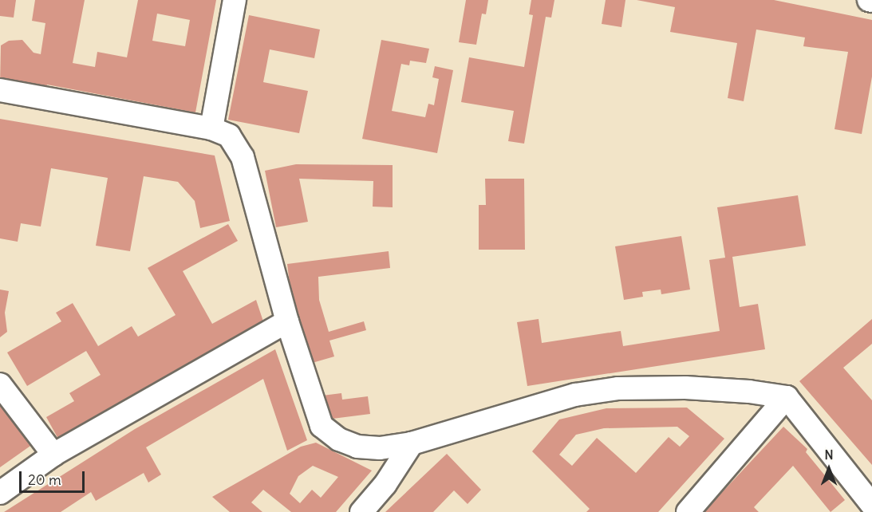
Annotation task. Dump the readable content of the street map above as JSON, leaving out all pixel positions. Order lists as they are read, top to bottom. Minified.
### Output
{"scale_bar":"20 m","north":"top"}
